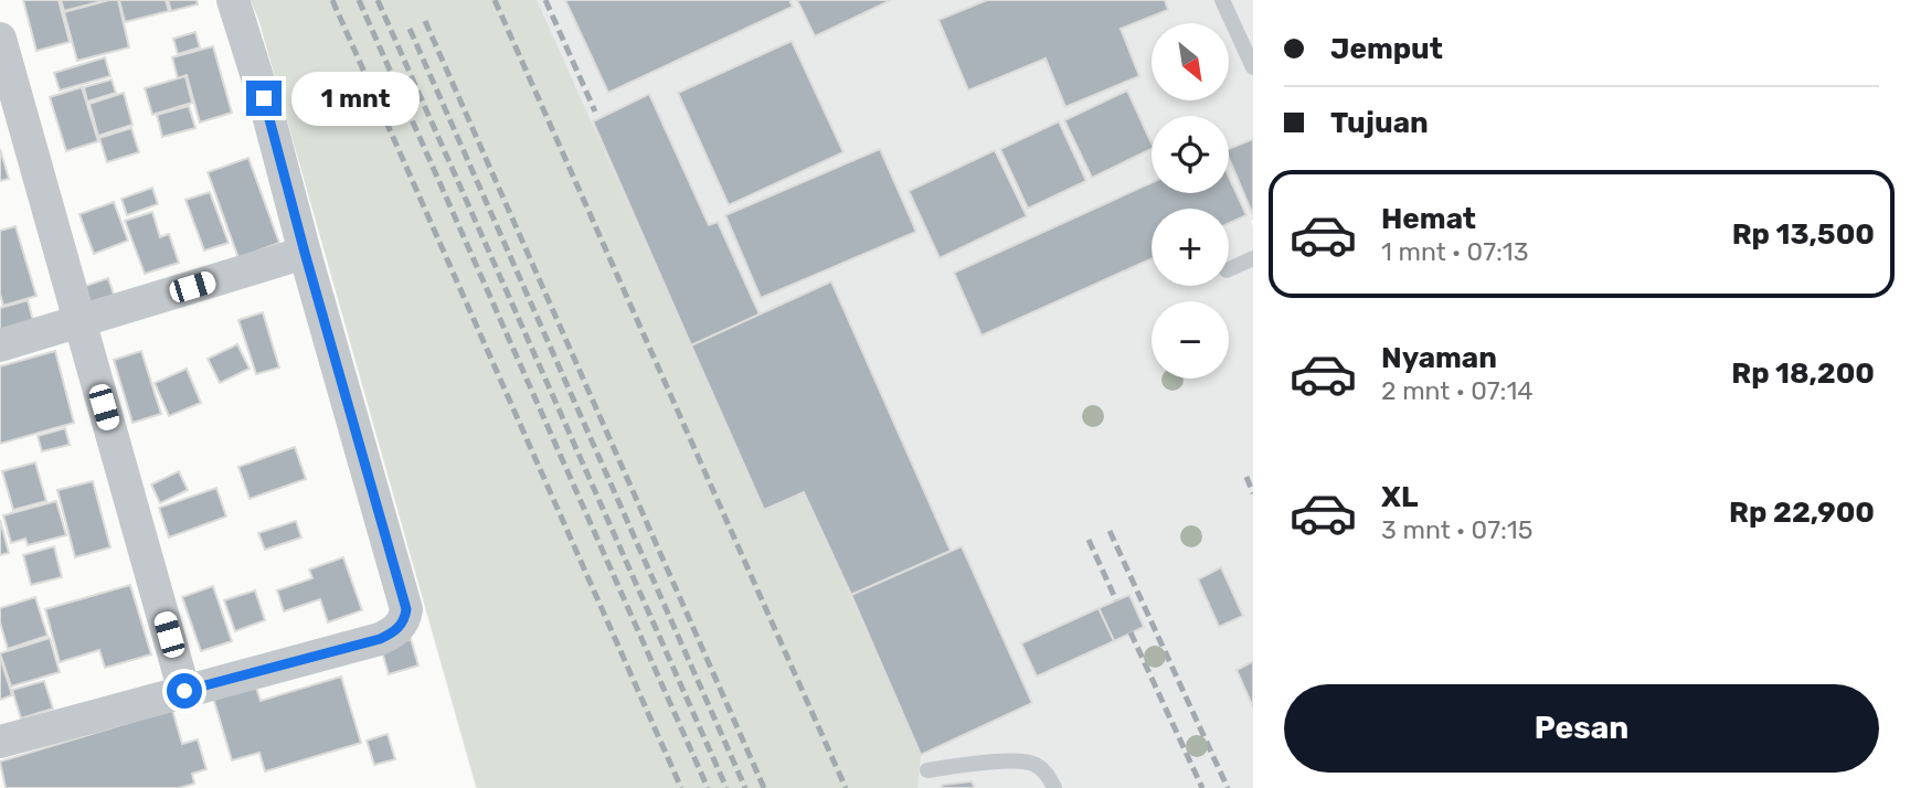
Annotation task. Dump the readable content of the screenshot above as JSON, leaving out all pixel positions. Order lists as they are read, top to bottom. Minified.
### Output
{"north":"bottom right","page":{"banner":["Jemput","Tujuan"],"map_buttons":["+","−"],"bubble":"1 mnt","list":[{"name":"Hemat","note":"1 mnt · 07:13","value":"Rp 13,500"},{"name":"Nyaman","note":"2 mnt · 07:14","value":"Rp 18,200"},{"name":"XL","note":"3 mnt · 07:15","value":"Rp 22,900"}],"buttons":"Pesan"}}
